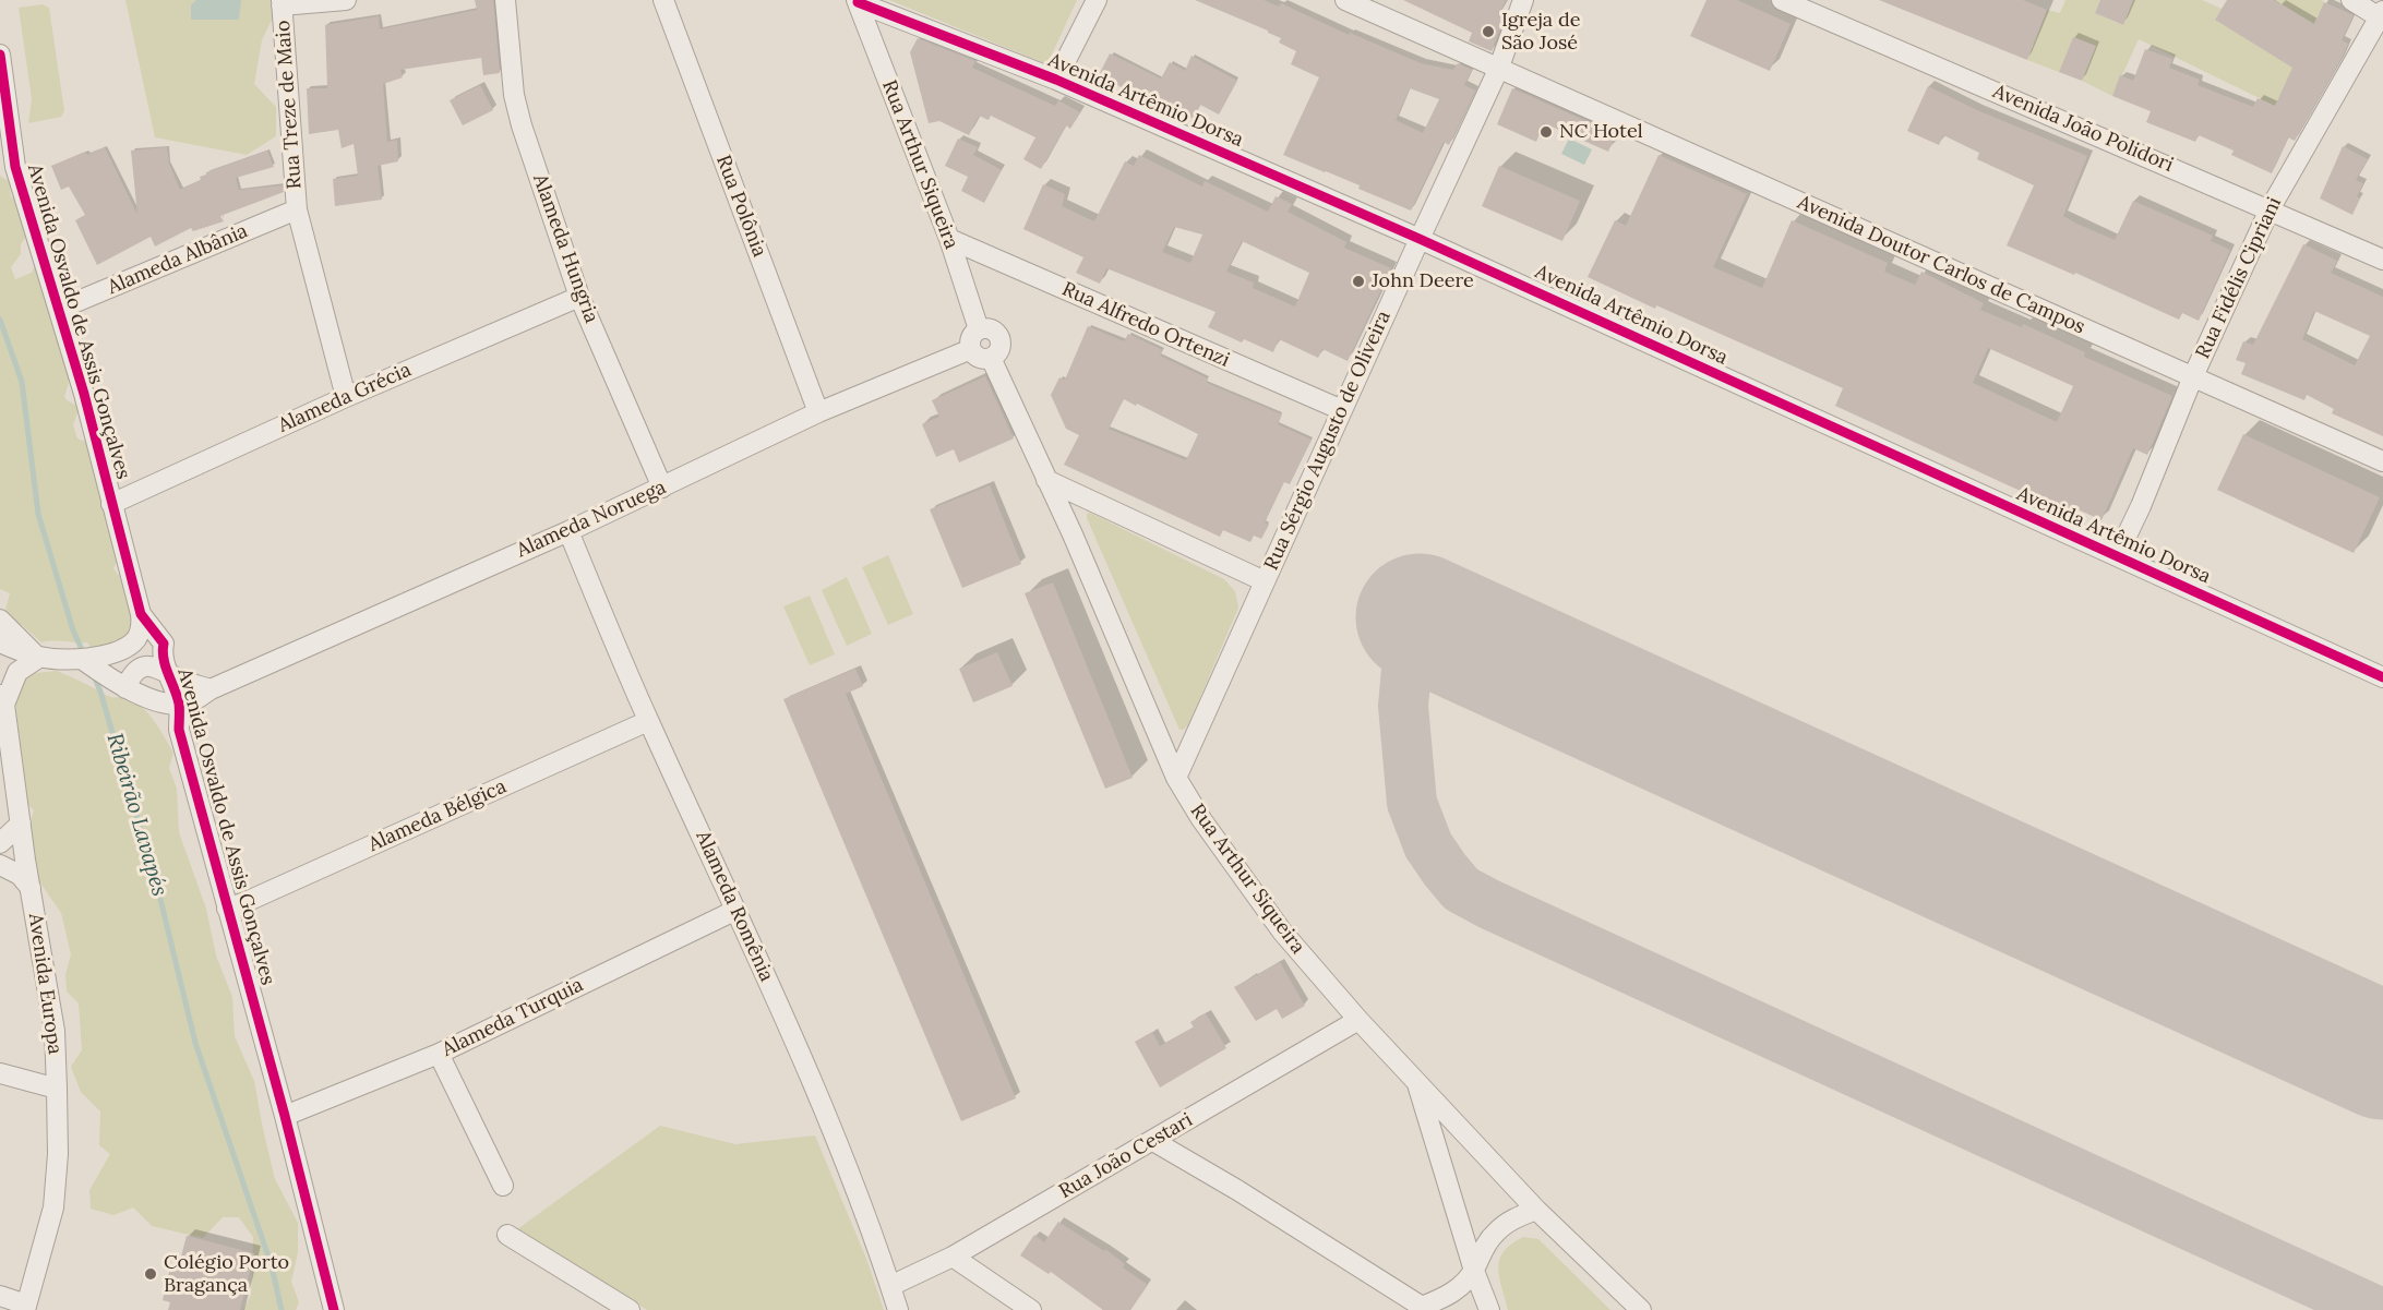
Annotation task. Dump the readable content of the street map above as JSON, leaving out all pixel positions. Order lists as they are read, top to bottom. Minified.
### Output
{"streets":{"street":["Avenida Artêmio Dorsa","Rua Treze de Maio","Avenida João Polidori","Rua Arthur Siqueira","Rua Polônia","Alameda Hungria","Alameda Albânia","Avenida Doutor Carlos de Campos","Rua Fidélis Cipriani","Avenida Osvaldo de Assis Gonçalves","Rua Alfredo Ortenzi","Alameda Grécia","Rua Sérgio Augusto de Oliveira","Alameda Noruega","Alameda Bélgica","Alameda Romênia","Avenida Europa","Alameda Turquia","Rua João Cestari"]},"crossings":[["Avenida Artêmio Dorsa","Rua Arthur Siqueira"],["Avenida Artêmio Dorsa","Rua Fidélis Cipriani"],["Avenida Artêmio Dorsa","Rua Sérgio Augusto de Oliveira"],["Rua Treze de Maio","Alameda Albânia"],["Rua Treze de Maio","Alameda Grécia"],["Avenida João Polidori","Rua Fidélis Cipriani"],["Rua Arthur Siqueira","Rua Alfredo Ortenzi"],["Rua Arthur Siqueira","Rua Sérgio Augusto de Oliveira"],["Rua Arthur Siqueira","Alameda Noruega"],["Rua Arthur Siqueira","Rua João Cestari"],["Rua Polônia","Alameda Noruega"],["Alameda Hungria","Alameda Grécia"],["Alameda Hungria","Alameda Noruega"],["Alameda Albânia","Avenida Osvaldo de Assis Gonçalves"],["Avenida Doutor Carlos de Campos","Rua Fidélis Cipriani"],["Avenida Doutor Carlos de Campos","Rua Sérgio Augusto de Oliveira"],["Avenida Osvaldo de Assis Gonçalves","Alameda Grécia"],["Avenida Osvaldo de Assis Gonçalves","Alameda Noruega"],["Avenida Osvaldo de Assis Gonçalves","Alameda Bélgica"],["Avenida Osvaldo de Assis Gonçalves","Alameda Turquia"],["Rua Alfredo Ortenzi","Rua Sérgio Augusto de Oliveira"],["Alameda Noruega","Alameda Romênia"],["Alameda Bélgica","Alameda Romênia"],["Alameda Romênia","Alameda Turquia"],["Alameda Romênia","Rua João Cestari"]],"water":["Ribeirão Lavapés"],"places":["Igreja de São José","NC Hotel","John Deere","Colégio Porto Bragança"]}
